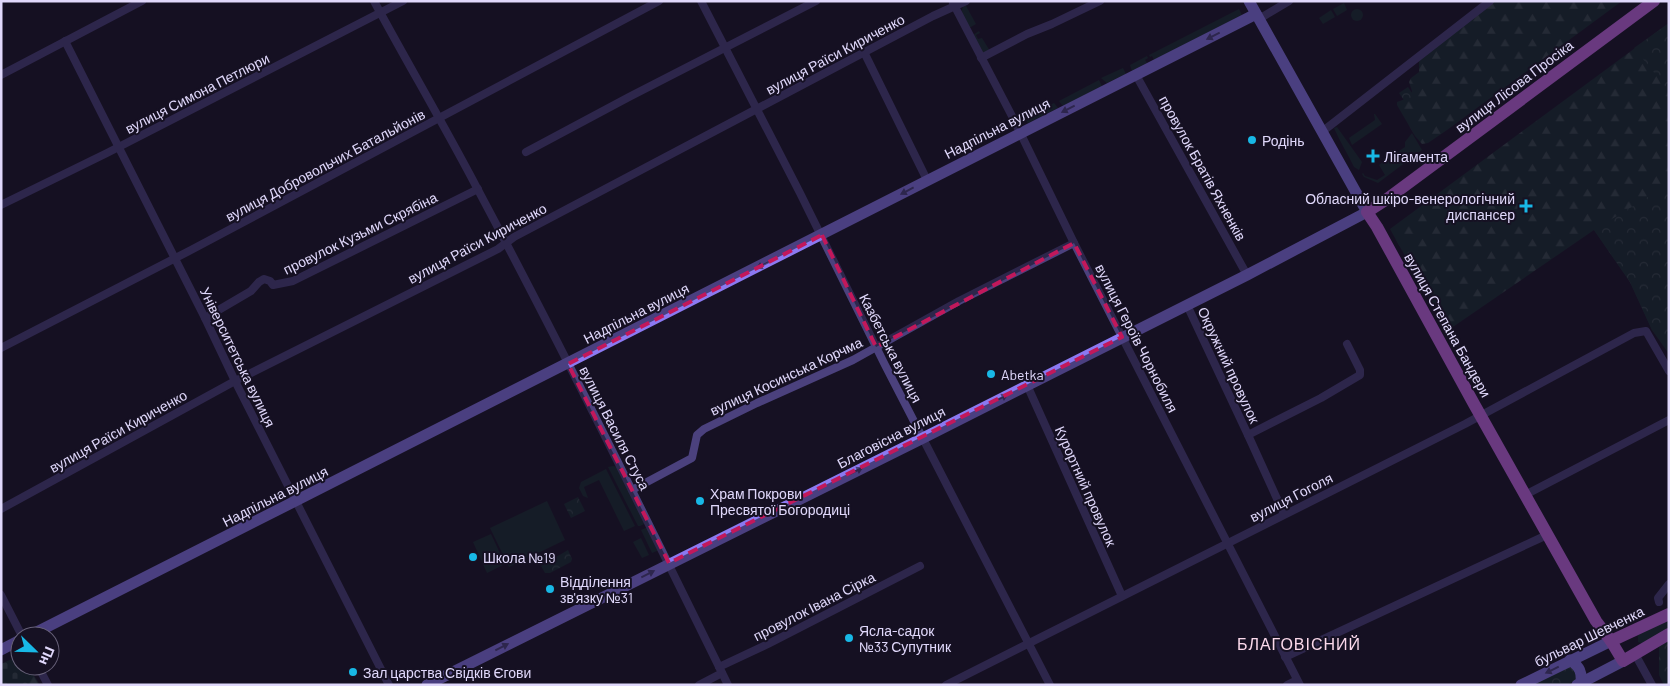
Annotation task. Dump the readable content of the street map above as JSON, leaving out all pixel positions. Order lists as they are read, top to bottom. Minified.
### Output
{"streets":{"main road":["вулиця Лісова Просіка","Надпільна вулиця","вулиця Степана Бандери","Благовісна вулиця","бульвар Шевченка"],"street":["вулиця Раїси Кириченко","вулиця Симона Петлюри","вулиця Добровольчих Батальйонів","провулок Братів Яхненків","провулок Кузьми Скрябіна","вулиця Героїв Чорнобиля","Казбетська вулиця","Університетська вулиця","Окружний провулок","вулиця Косинська Корчма","вулиця Василя Стуса","Курортний провулок","вулиця Гоголя","провулок Івана Сірка"]},"crossings":[["вулиця Раїси Кириченко","вулиця Героїв Чорнобиля"],["вулиця Раїси Кириченко","Казбетська вулиця"],["вулиця Раїси Кириченко","Університетська вулиця"],["вулиця Раїси Кириченко","вулиця Василя Стуса"],["вулиця Лісова Просіка","вулиця Степана Бандери"],["вулиця Лісова Просіка","Благовісна вулиця"],["вулиця Симона Петлюри","Університетська вулиця"],["вулиця Симона Петлюри","вулиця Василя Стуса"],["Надпільна вулиця","провулок Братів Яхненків"],["Надпільна вулиця","вулиця Степана Бандери"],["Надпільна вулиця","вулиця Героїв Чорнобиля"],["Надпільна вулиця","Казбетська вулиця"],["Надпільна вулиця","Університетська вулиця"],["Надпільна вулиця","вулиця Василя Стуса"],["вулиця Добровольчих Батальйонів","Університетська вулиця"],["вулиця Добровольчих Батальйонів","вулиця Василя Стуса"],["провулок Братів Яхненків","Благовісна вулиця"],["провулок Кузьми Скрябіна","Університетська вулиця"],["провулок Кузьми Скрябіна","вулиця Василя Стуса"],["вулиця Степана Бандери","Благовісна вулиця"],["вулиця Степана Бандери","вулиця Гоголя"],["вулиця Степана Бандери","бульвар Шевченка"],["вулиця Героїв Чорнобиля","вулиця Косинська Корчма"],["вулиця Героїв Чорнобиля","Благовісна вулиця"],["вулиця Героїв Чорнобиля","вулиця Гоголя"],["Казбетська вулиця","вулиця Косинська Корчма"],["Казбетська вулиця","Благовісна вулиця"],["Казбетська вулиця","вулиця Гоголя"],["Окружний провулок","Благовісна вулиця"],["Окружний провулок","вулиця Гоголя"],["вулиця Косинська Корчма","вулиця Василя Стуса"],["вулиця Василя Стуса","Благовісна вулиця"],["вулиця Василя Стуса","провулок Івана Сірка"],["Благовісна вулиця","Курортний провулок"],["Курортний провулок","вулиця Гоголя"]],"one_way":["Надпільна вулиця","Благовісна вулиця"],"districts":["БЛАГОВІСНИЙ"],"places":{"other":["Родінь","Abetka","Храм Покрови Пресвятої Богородиці","Школа №19","Відділення зв'язку №31","Ясла-садок №33 Супутник","Зал царства Свідків Єгови"],"health":["Лігамента","Обласний шкіро-венерологічний диспансер"]},"north":"bottom right"}
